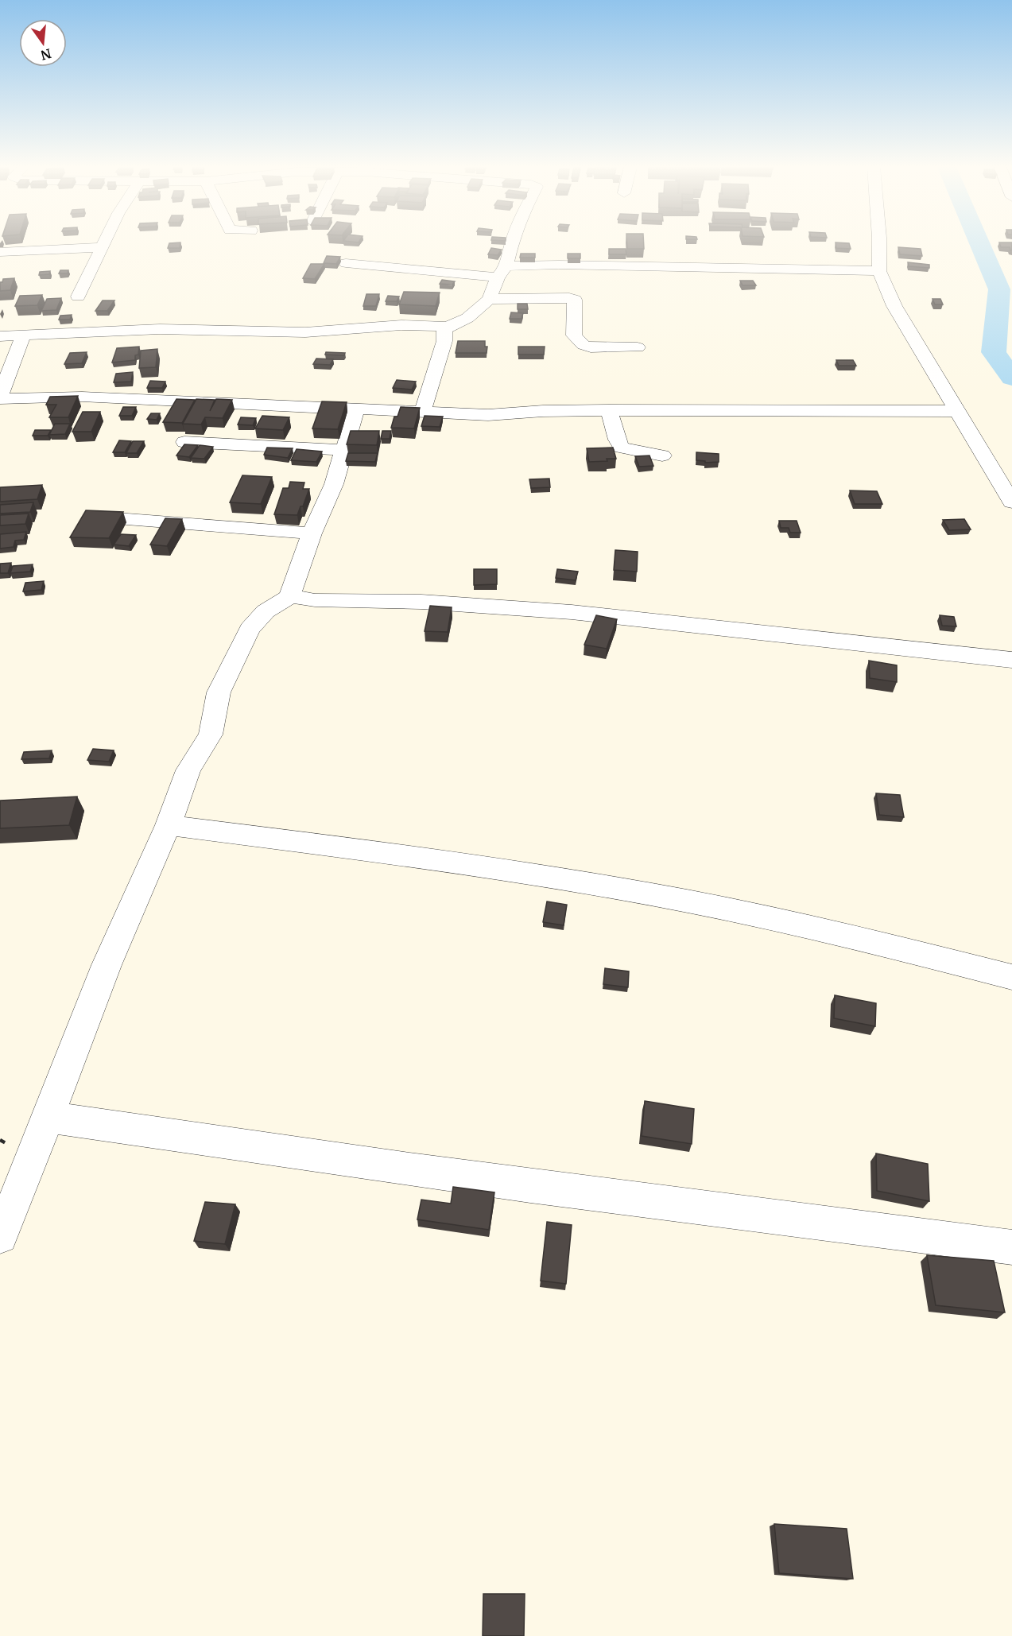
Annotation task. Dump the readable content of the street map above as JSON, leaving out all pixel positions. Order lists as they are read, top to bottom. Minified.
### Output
{"north":"bottom"}
